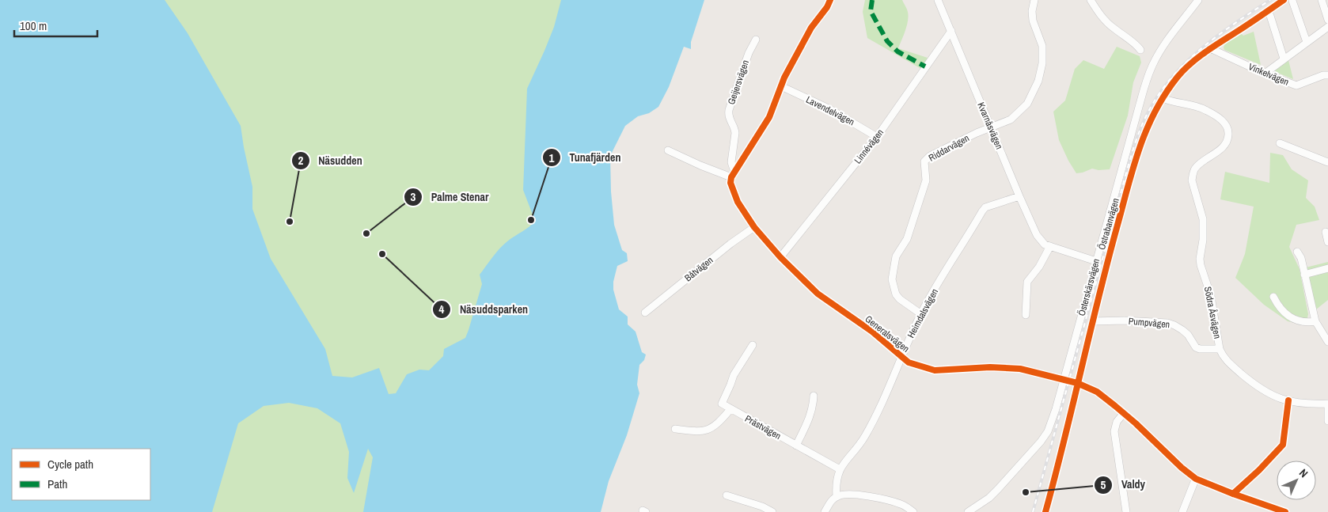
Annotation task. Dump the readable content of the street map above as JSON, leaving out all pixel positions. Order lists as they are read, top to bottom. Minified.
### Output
{"streets":{"street":["Vinkelvägen","Geijersvägen","Lavendelvägen","Kvarnåsvägen","Linnévägen","Riddarvägen","Östrabanvägen","Båtvägen","Österskärsvägen","Södra Åsvägen","Heimdalsvägen","Pumpvägen","Generalsvägen","Prästvägen"]},"crossings":[["Vinkelvägen","Östrabanvägen"],["Geijersvägen","Generalsvägen"],["Lavendelvägen","Linnévägen"],["Kvarnåsvägen","Linnévägen"],["Kvarnåsvägen","Riddarvägen"],["Kvarnåsvägen","Österskärsvägen"],["Kvarnåsvägen","Heimdalsvägen"],["Linnévägen","Generalsvägen"],["Riddarvägen","Heimdalsvägen"],["Östrabanvägen","Södra Åsvägen"],["Östrabanvägen","Pumpvägen"],["Östrabanvägen","Generalsvägen"],["Båtvägen","Generalsvägen"],["Österskärsvägen","Generalsvägen"],["Södra Åsvägen","Pumpvägen"],["Heimdalsvägen","Generalsvägen"],["Heimdalsvägen","Prästvägen"]],"places":["Tunafjärden","Näsudden","Palme Stenar","Näsuddsparken","Valdy"],"legend":["Cycle path","Path"],"scale_bar":"100 m","north":"top right"}
